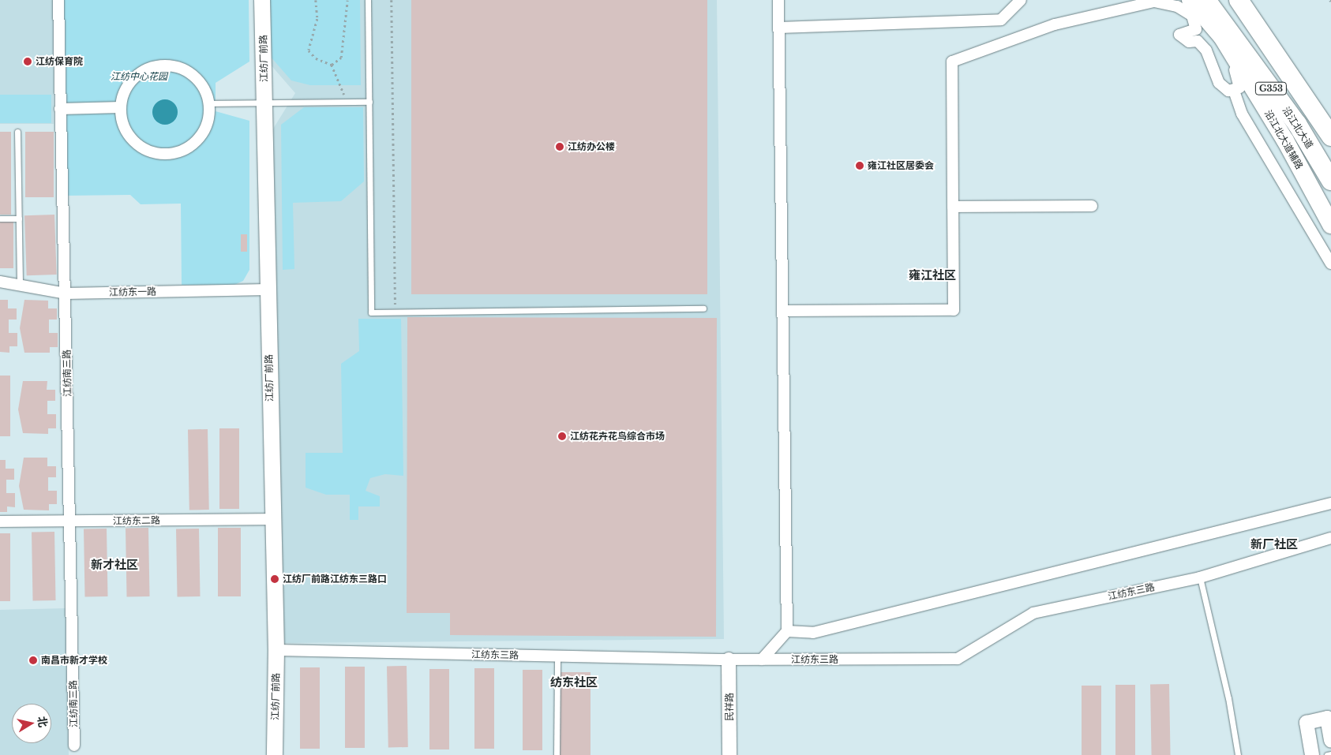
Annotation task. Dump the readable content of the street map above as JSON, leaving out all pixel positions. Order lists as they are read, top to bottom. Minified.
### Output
{"streets":{"highway":["G353","沿江北大道"],"main road":["江纺厂前路","沿江北大道辅路"],"street":["江纺东一路","江纺南三路","江纺东二路","江纺东三路","民祥路"]},"crossings":[["江纺厂前路","江纺东一路"],["江纺厂前路","江纺东二路"],["江纺厂前路","江纺东三路"],["江纺东一路","江纺南三路"],["江纺南三路","江纺东二路"],["江纺东三路","民祥路"]],"districts":["雍江社区","新厂社区","新才社区","纺东社区"],"parks":["江纺中心花园"],"places":["江纺保育院","江纺办公楼","雍江社区居委会","江纺花卉花鸟综合市场","江纺厂前路江纺东三路口","南昌市新才学校"],"north":"right"}
